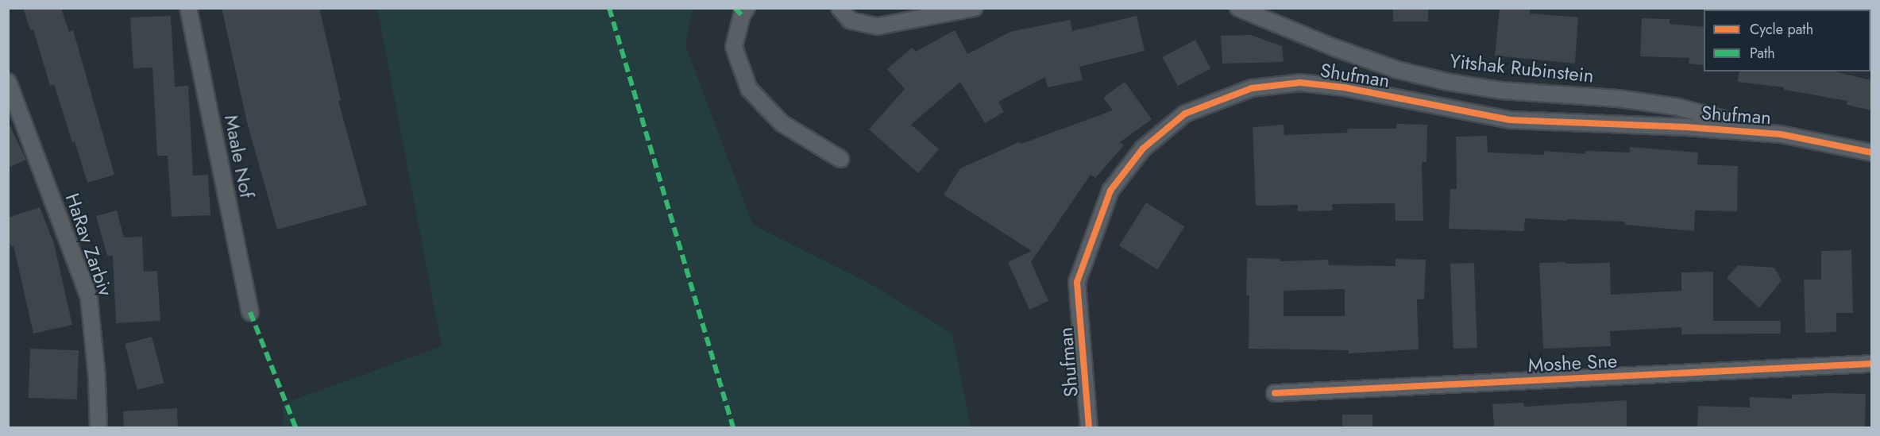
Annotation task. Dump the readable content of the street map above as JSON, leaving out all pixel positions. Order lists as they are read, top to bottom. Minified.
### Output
{"streets":{"street":["Yitshak Rubinstein","Shufman","Maale Nof","HaRav Zarbiv","Moshe Sne"]},"crossings":[["Yitshak Rubinstein","Shufman"]],"legend":["Cycle path","Path"]}
